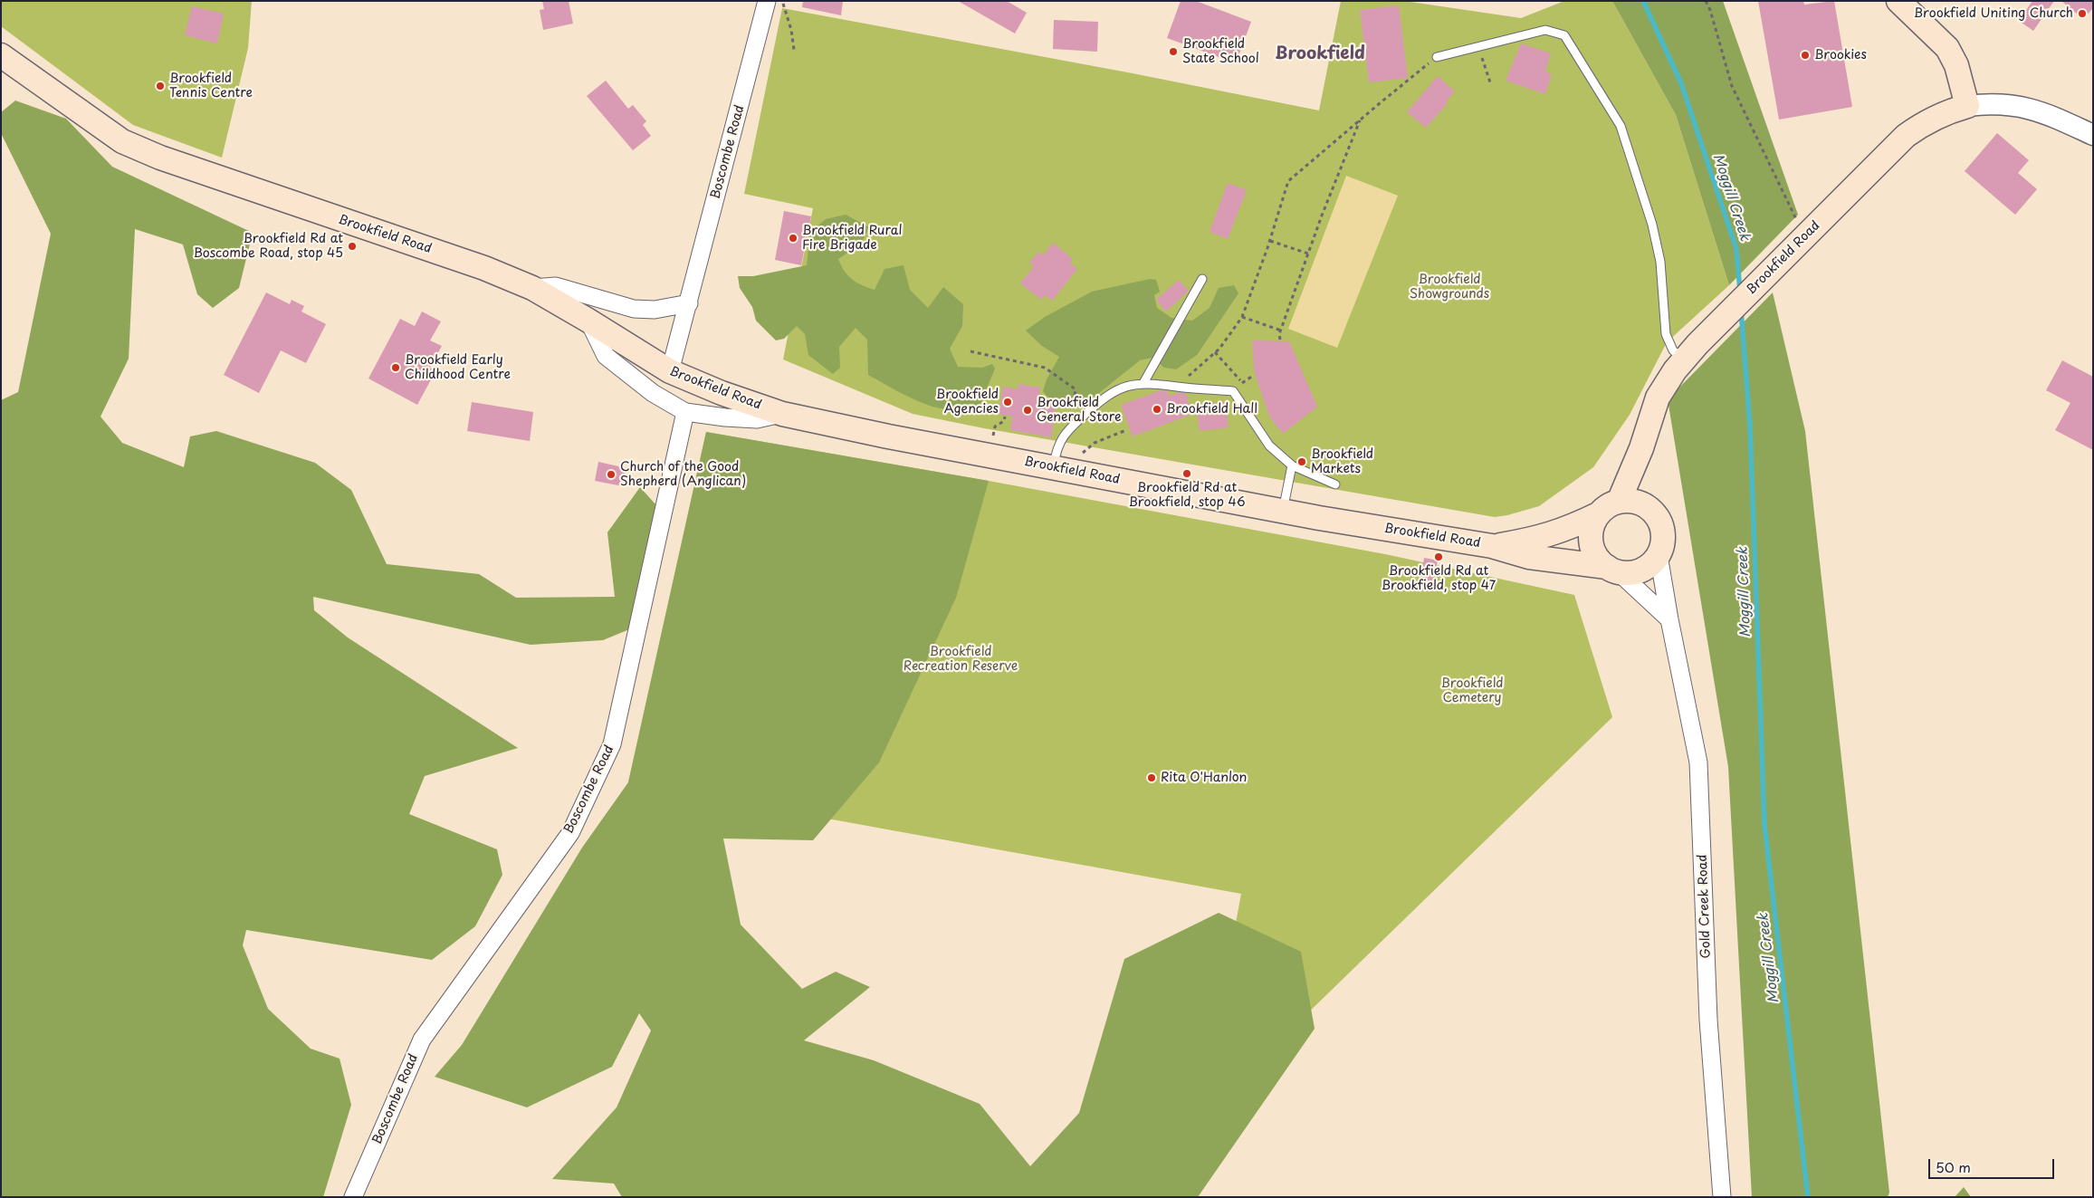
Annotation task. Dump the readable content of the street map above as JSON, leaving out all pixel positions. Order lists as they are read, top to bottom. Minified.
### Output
{"streets":{"main road":["Brookfield Road"],"street":["Boscombe Road","Gold Creek Road"]},"crossings":[["Boscombe Road","Brookfield Road"],["Brookfield Road","Gold Creek Road"]],"districts":["Brookfield"],"water":["Moggill Creek"],"parks":["Brookfield Showgrounds","Brookfield Recreation Reserve","Brookfield Cemetery"],"places":["Brookfield Uniting Church","Brookfield State School","Brookies","Brookfield Tennis Centre","Brookfield Rural Fire Brigade","Brookfield Rd at Boscombe Road, stop 45","Brookfield Early Childhood Centre","Brookfield Agencies","Brookfield Hall","Brookfield General Store","Brookfield Markets","Brookfield Rd at Brookfield, stop 46","Church of the Good Shepherd (Anglican)","Brookfield Rd at Brookfield, stop 47","Rita O'Hanlon"],"scale_bar":"50 m"}
